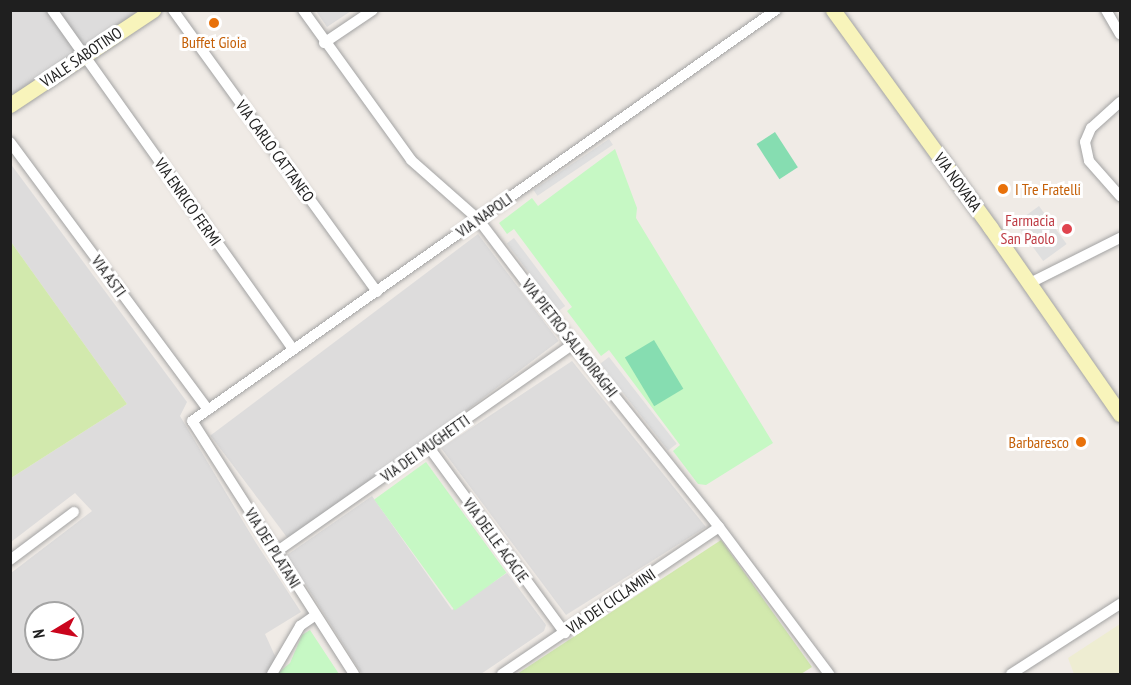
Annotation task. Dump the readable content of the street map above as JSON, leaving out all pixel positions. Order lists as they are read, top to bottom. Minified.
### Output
{"streets":{"street":["VIALE SABOTINO","VIA CARLO CATTANEO","VIA NOVARA","VIA ENRICO FERMI","VIA NAPOLI","VIA ASTI","VIA PIETRO SALMOIRAGHI","VIA DEI MUGHETTI","VIA DELLE ACACIE","VIA DEI PLATANI","VIA DEI CICLAMINI"]},"crossings":[["VIALE SABOTINO","VIA ENRICO FERMI"],["VIA CARLO CATTANEO","VIA NAPOLI"],["VIA ENRICO FERMI","VIA NAPOLI"],["VIA NAPOLI","VIA ASTI"],["VIA NAPOLI","VIA PIETRO SALMOIRAGHI"],["VIA NAPOLI","VIA DEI PLATANI"],["VIA PIETRO SALMOIRAGHI","VIA DEI MUGHETTI"],["VIA PIETRO SALMOIRAGHI","VIA DEI CICLAMINI"],["VIA DEI MUGHETTI","VIA DELLE ACACIE"],["VIA DEI MUGHETTI","VIA DEI PLATANI"],["VIA DELLE ACACIE","VIA DEI CICLAMINI"]],"places":["Buffet Gioia","I Tre Fratelli","Farmacia San Paolo","Barbaresco"],"north":"left"}
